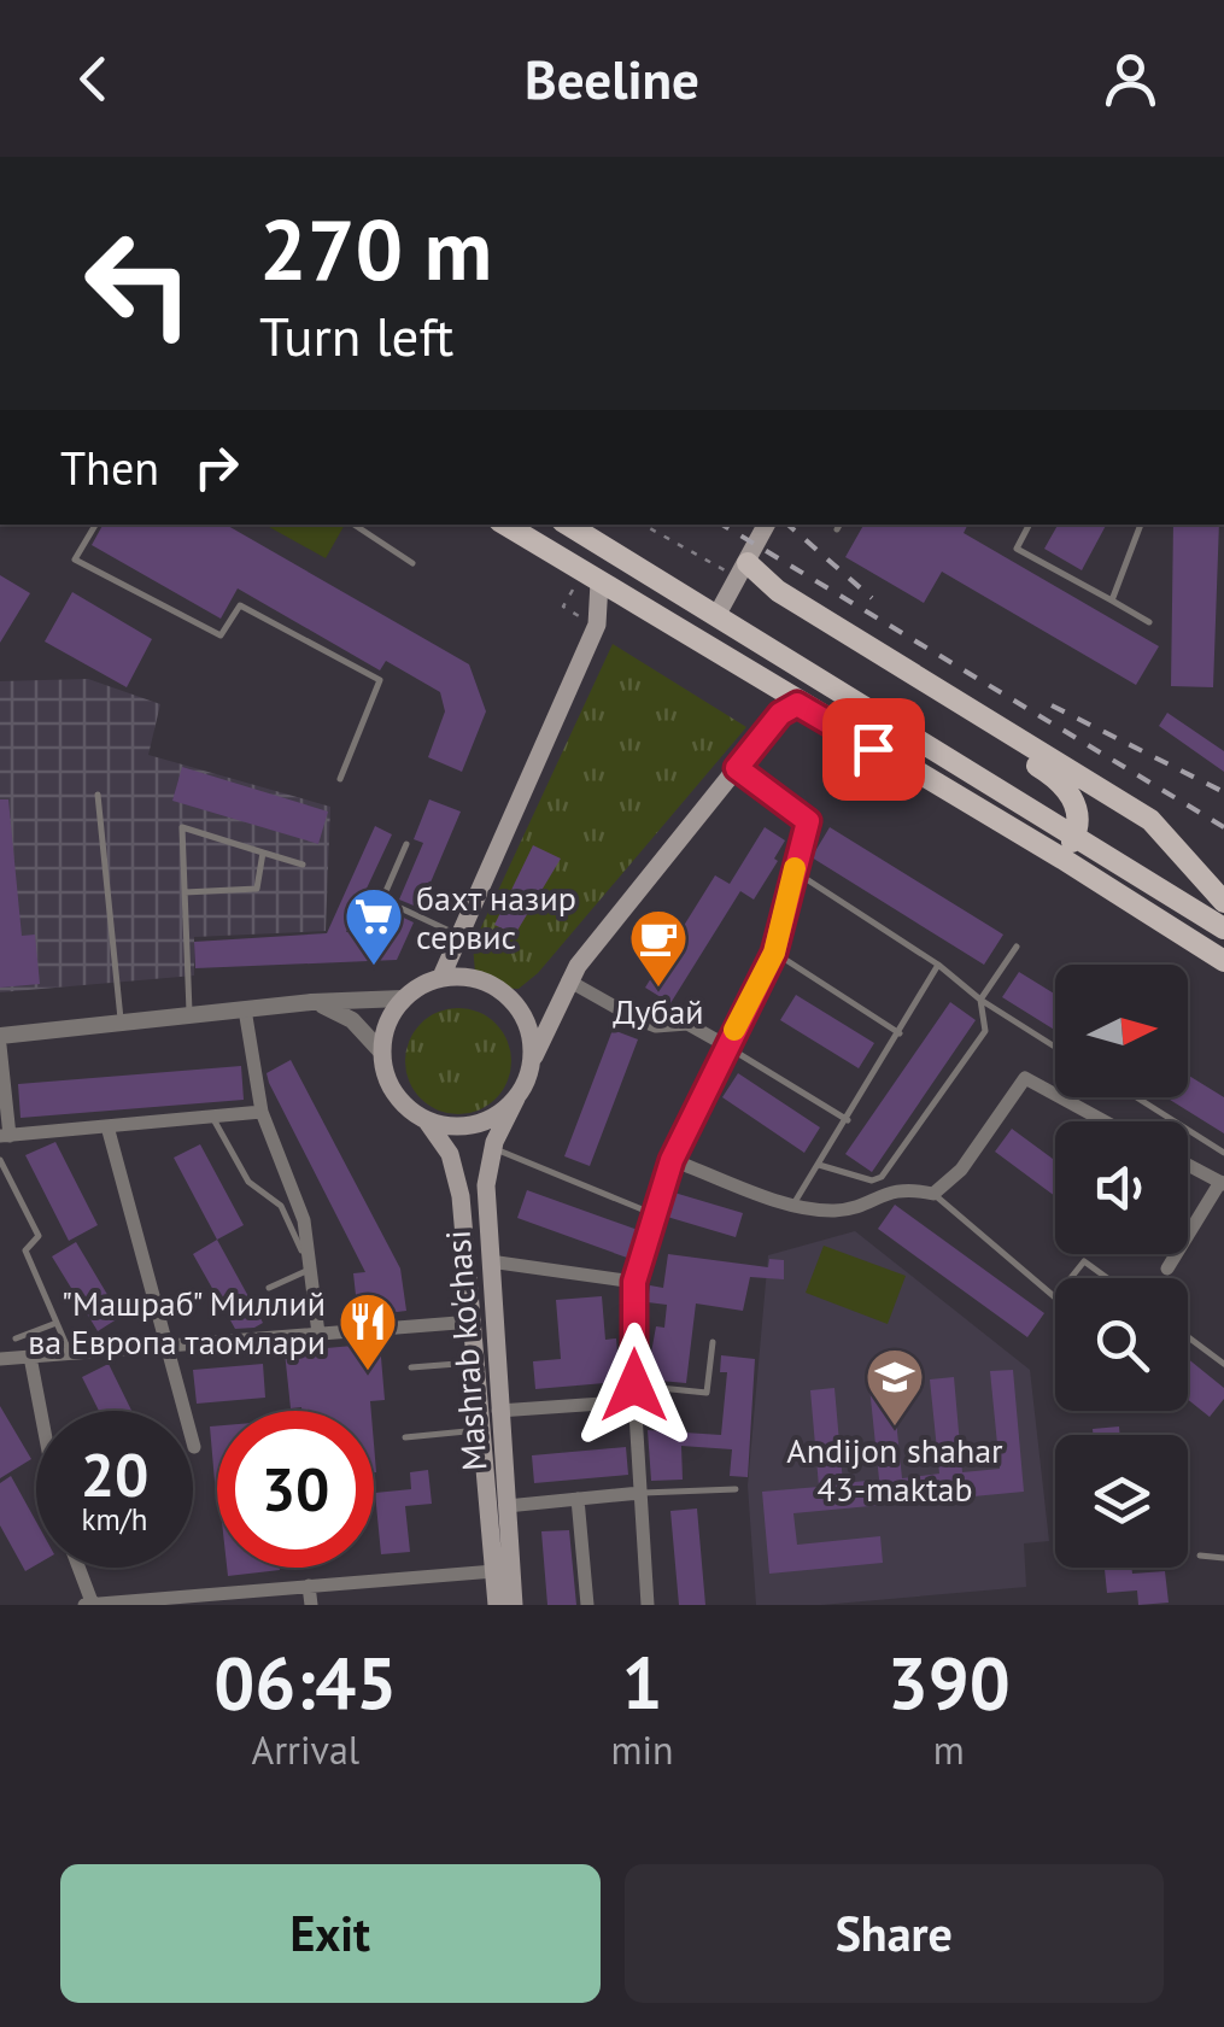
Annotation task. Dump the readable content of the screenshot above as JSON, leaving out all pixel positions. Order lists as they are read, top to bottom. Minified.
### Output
{"streets":{"main road":["Mashrab ko'chasi"]},"places":{"supermarket":["бахт назир сервис"],"cafe":["Дубай"],"restaurant":["\"Машраб\" Миллий ва Европа таомлари"],"school or university":["Andijon shahar 43-maktab"]},"north":"right","page":{"header":"Beeline","turn":["270 m","Turn left"],"then":"Then","speed":"20 km/h","limit":"30","eta":["06:45","Arrival","1","min","390","m"],"buttons":["Exit","Share"]}}
